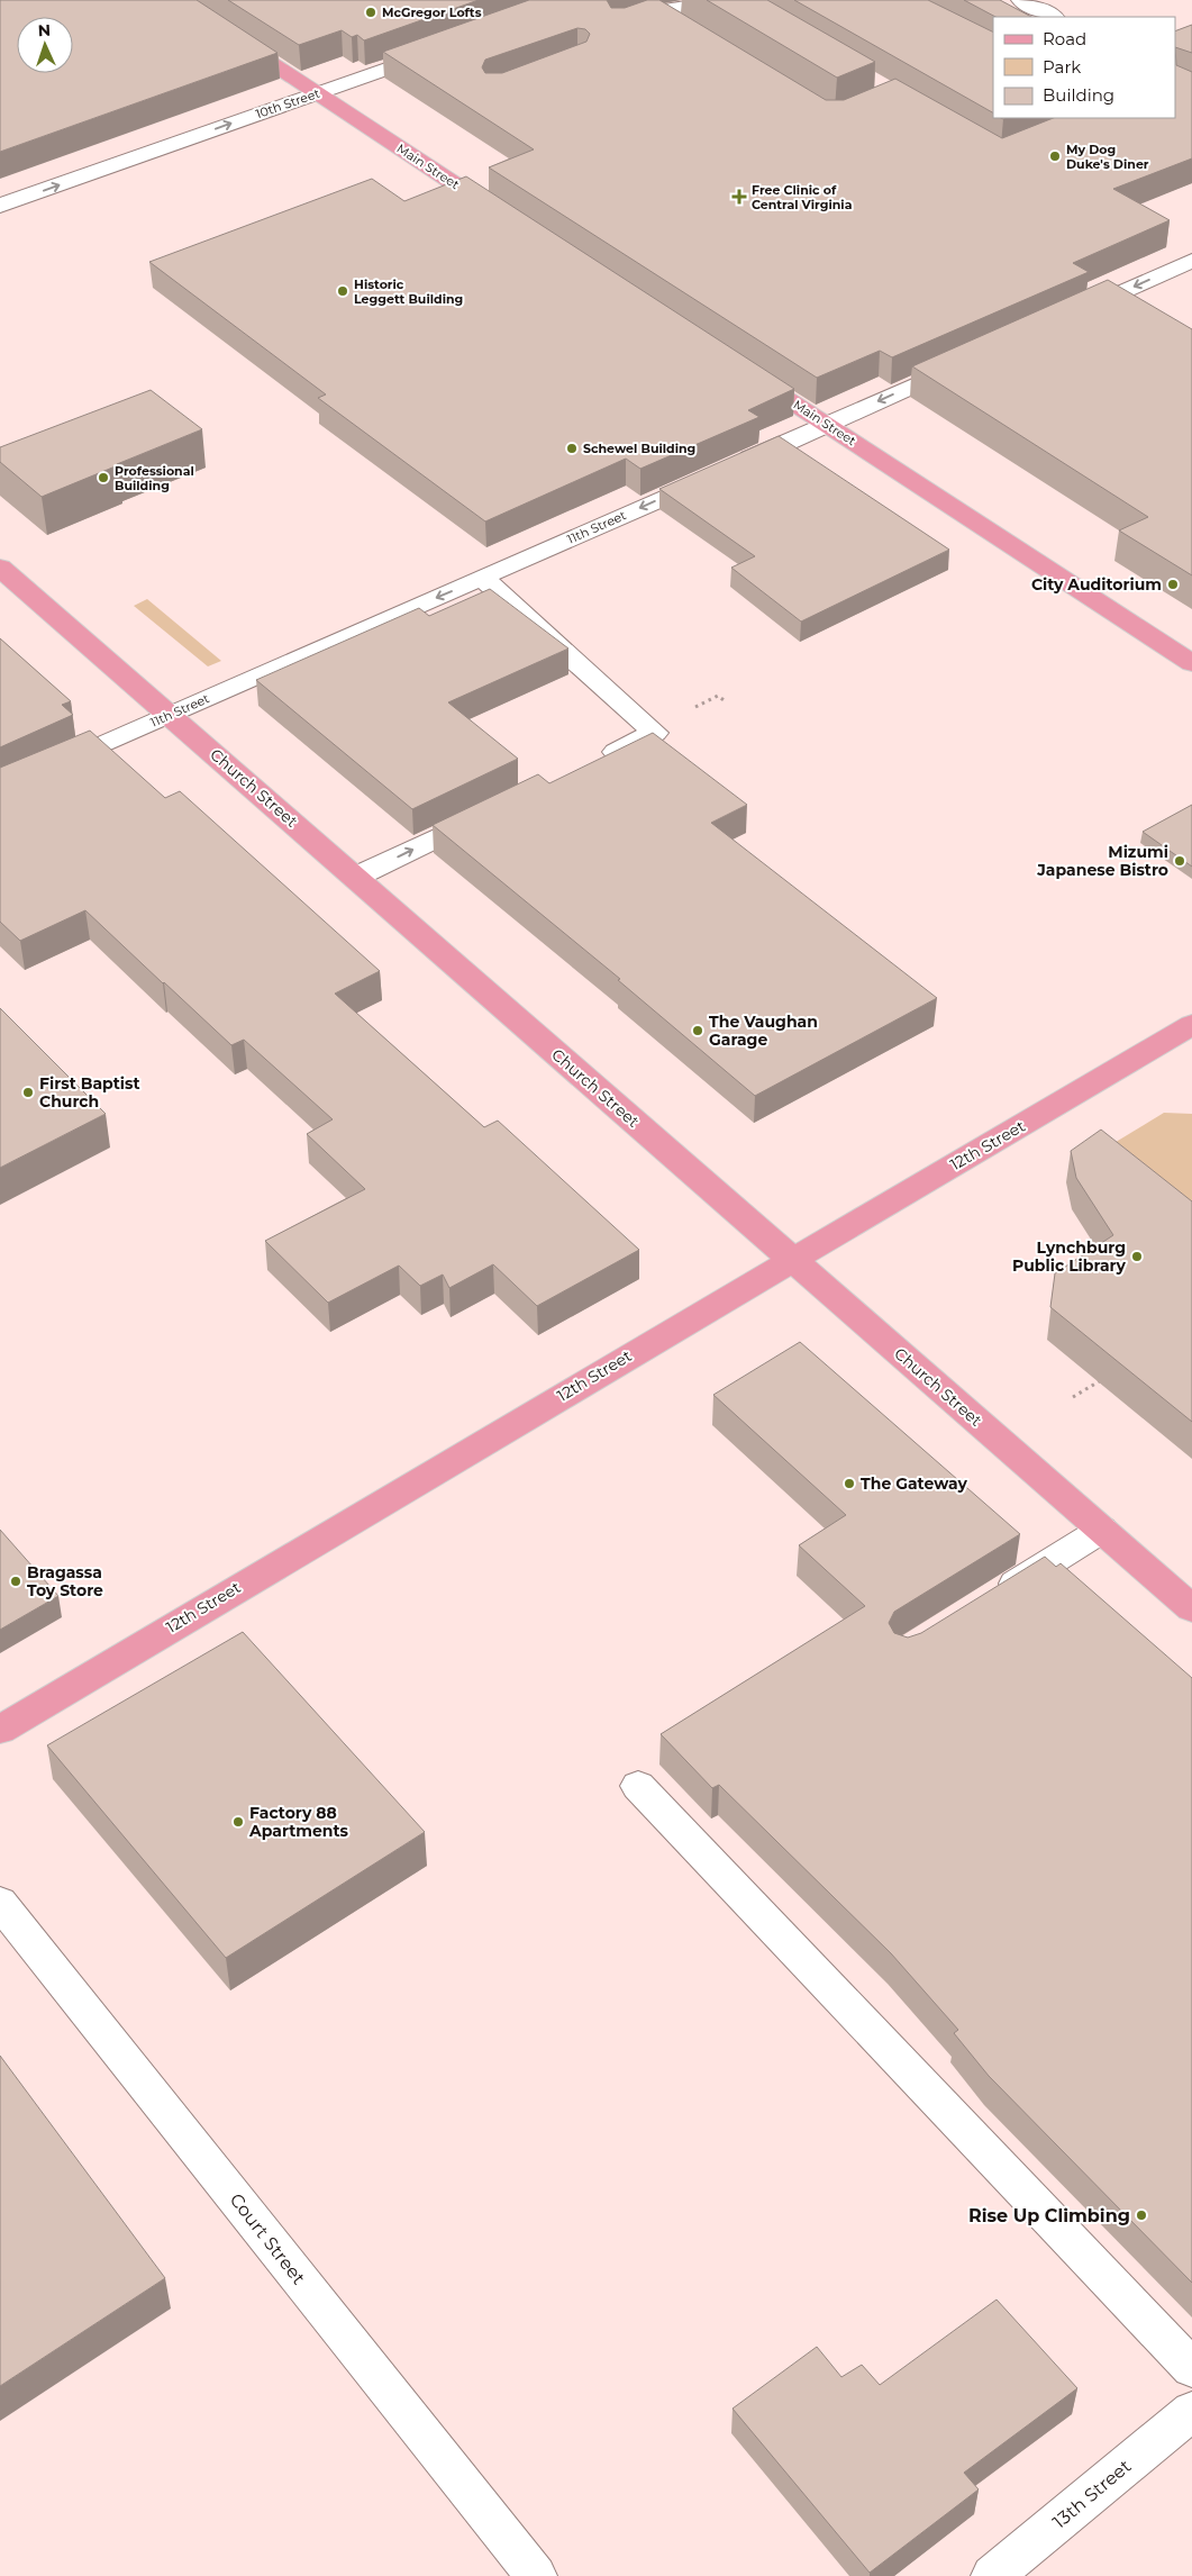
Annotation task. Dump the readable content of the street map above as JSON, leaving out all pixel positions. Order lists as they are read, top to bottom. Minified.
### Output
{"streets":{"main road":["Main Street","Church Street","12th Street"],"street":["10th Street","11th Street","Court Street","13th Street"]},"crossings":[["10th Street","Main Street"],["Main Street","11th Street"],["11th Street","Church Street"],["Church Street","12th Street"]],"one_way":["10th Street","11th Street"],"places":{"other":["McGregor Lofts","My Dog Duke's Diner","Historic Leggett Building","Schewel Building","Professional Building","City Auditorium","Mizumi Japanese Bistro","The Vaughan Garage","First Baptist Church","Lynchburg Public Library","The Gateway","Bragassa Toy Store","Factory 88 Apartments","Rise Up Climbing"],"health":["Free Clinic of Central Virginia"]},"legend":["Road","Park","Building"],"north":"top"}
